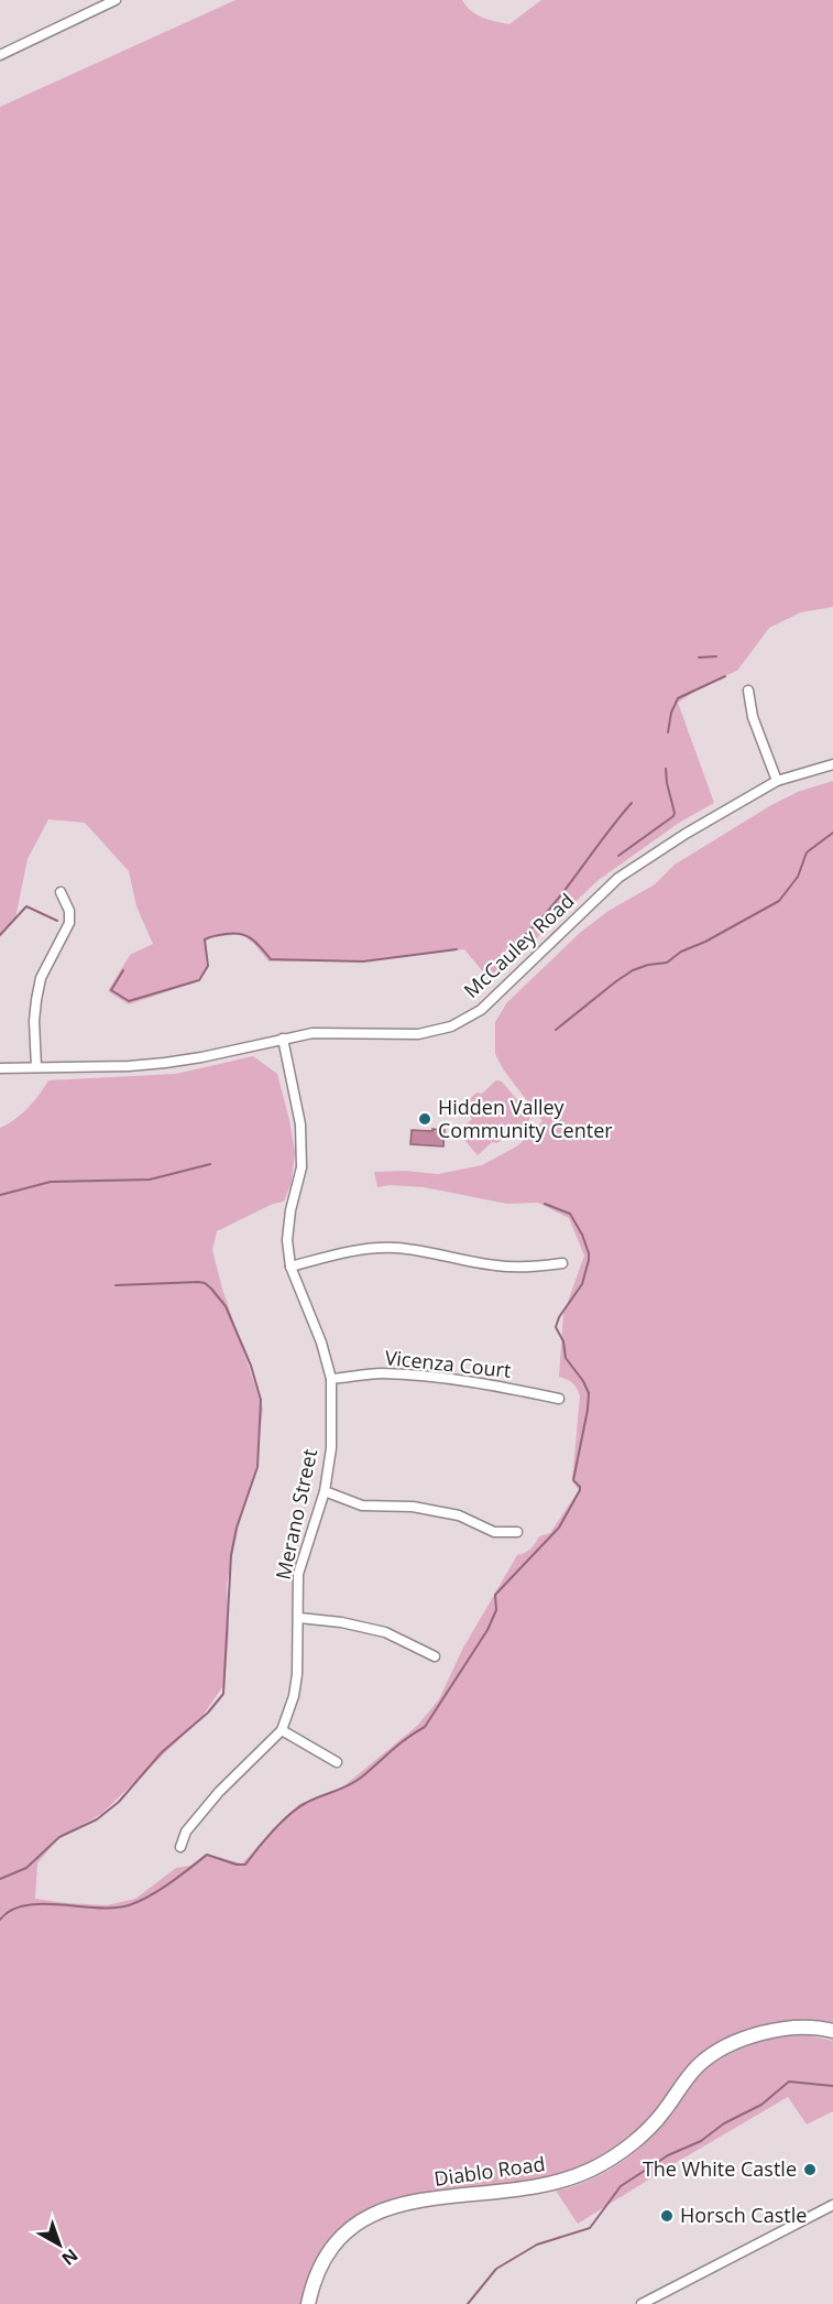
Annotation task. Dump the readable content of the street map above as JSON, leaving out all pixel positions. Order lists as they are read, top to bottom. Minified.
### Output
{"streets":{"street":["McCauley Road","Vicenza Court","Merano Street","Diablo Road"]},"crossings":[["McCauley Road","Merano Street"],["Vicenza Court","Merano Street"]],"places":["Hidden Valley Community Center","The White Castle","Horsch Castle"],"north":"bottom right"}
